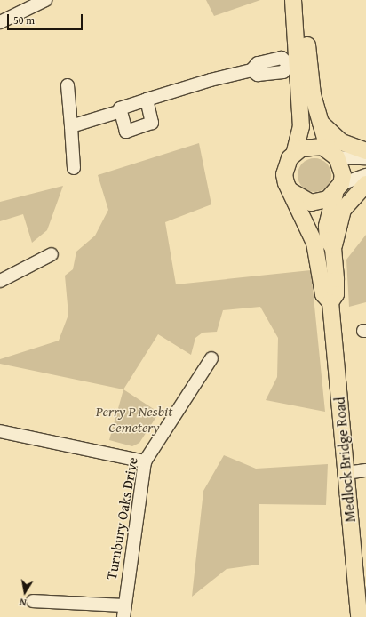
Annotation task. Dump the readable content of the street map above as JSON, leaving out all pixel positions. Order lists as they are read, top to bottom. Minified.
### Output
{"streets":{"main road":["Medlock Bridge Road"],"street":["Turnbury Oaks Drive"]},"parks":["Perry P Nesbit Cemetery"],"scale_bar":"50 m","north":"bottom"}
